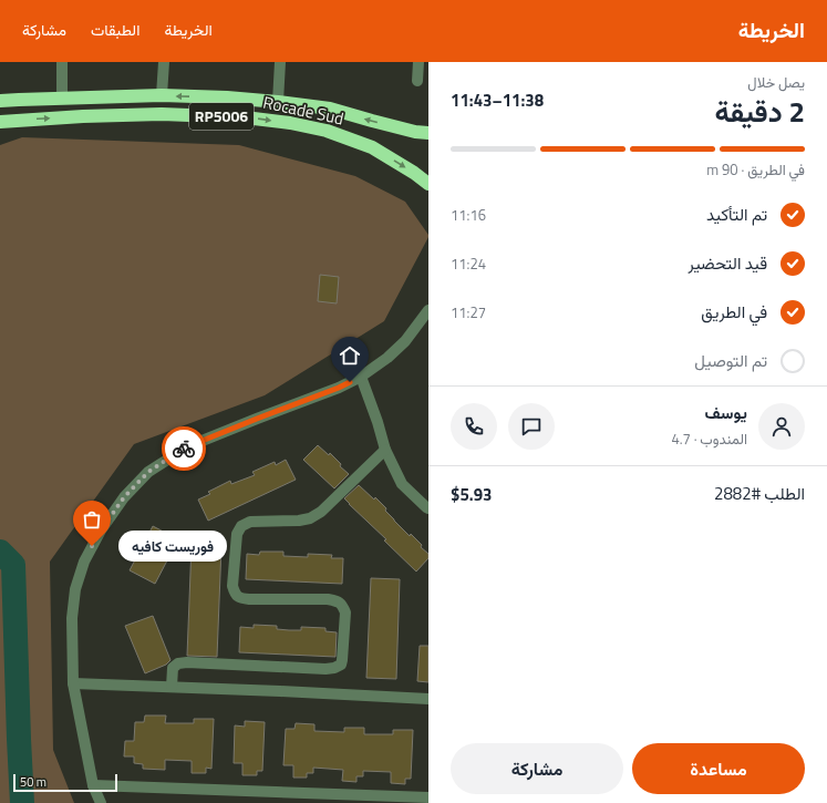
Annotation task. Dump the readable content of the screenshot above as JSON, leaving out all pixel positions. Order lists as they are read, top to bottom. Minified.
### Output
{"streets":{"highway":["Rocade Sud","RP5006"]},"places":["فوريست كافيه"],"scale_bar":"50 m","page":{"header":"الخريطة","nav":["الخريطة","الطبقات","مشاركة"],"heading":["2 دقيقة","يصل خلال","11:38–11:43"],"panel":["يوسف","المندوب · 4.7","الطلب #2882","$5.93"],"bar":"في الطريق · 90 m","list":[["تم التأكيد","11:16"],["قيد التحضير","11:24"],["في الطريق","11:27"],"تم التوصيل"],"bubble":"فوريست كافيه","buttons":["مساعدة","مشاركة"],"scale":"50 m"}}
